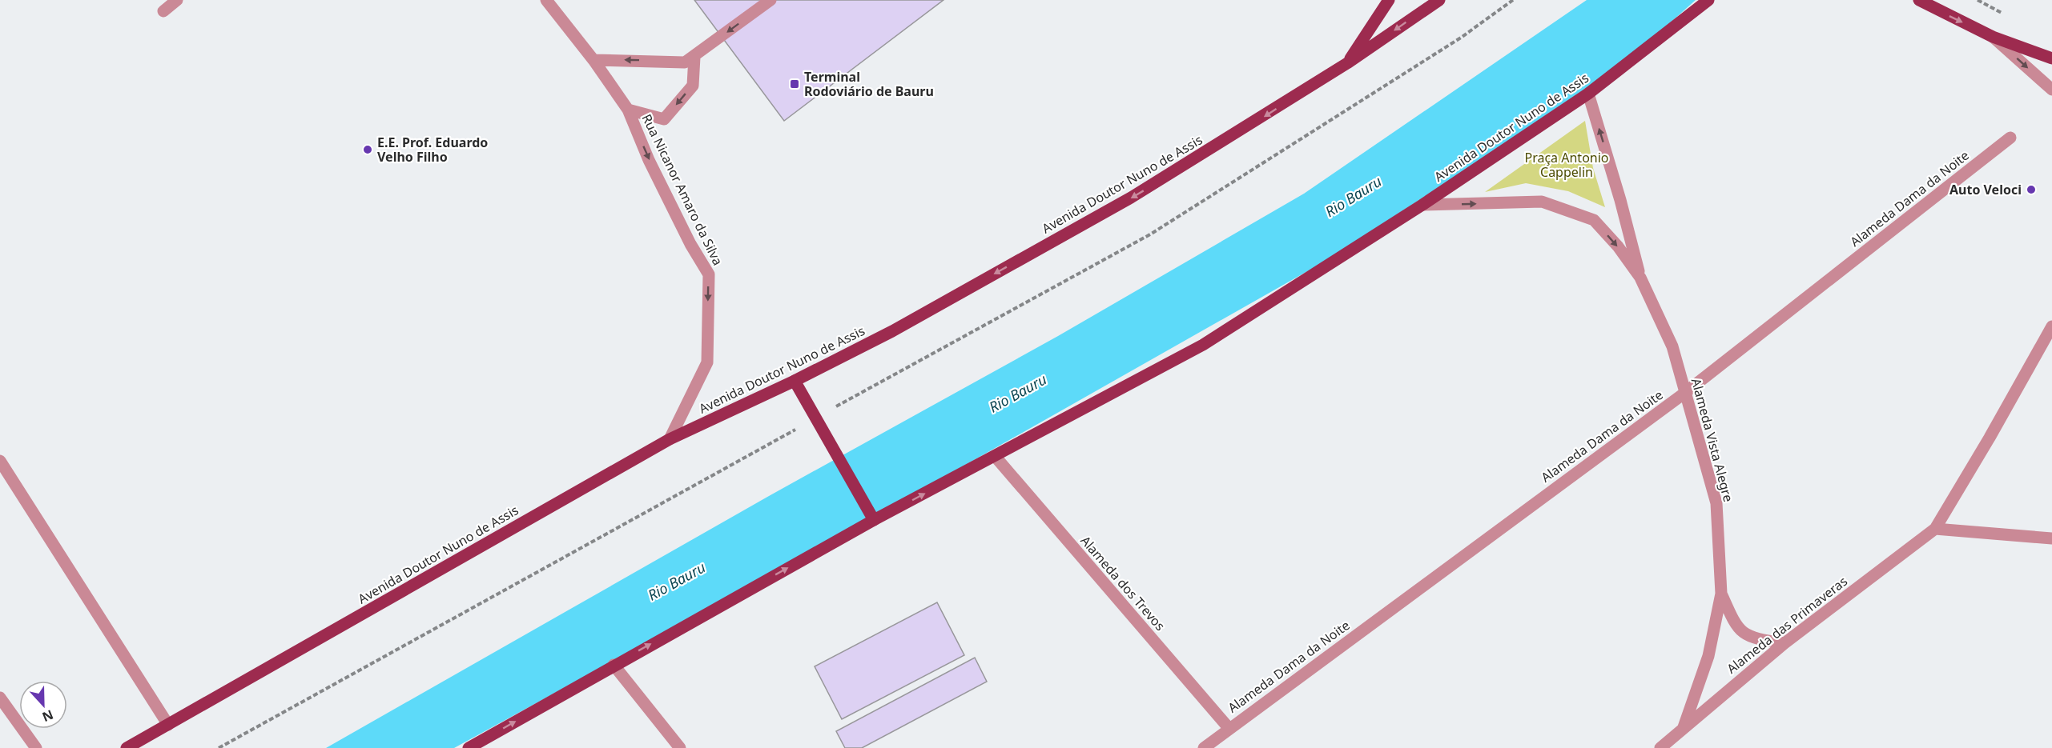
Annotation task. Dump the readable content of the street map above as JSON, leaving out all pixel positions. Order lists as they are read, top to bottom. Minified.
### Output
{"streets":{"main road":["Avenida Doutor Nuno de Assis"],"street":["Rua Nicanor Amaro da Silva","Alameda Dama da Noite","Alameda Vista Alegre","Alameda dos Trevos","Alameda das Primaveras"]},"crossings":[["Avenida Doutor Nuno de Assis","Rua Nicanor Amaro da Silva"],["Avenida Doutor Nuno de Assis","Alameda dos Trevos"],["Alameda Dama da Noite","Alameda Vista Alegre"],["Alameda Dama da Noite","Alameda dos Trevos"],["Alameda Vista Alegre","Alameda das Primaveras"]],"one_way":["Rua Nicanor Amaro da Silva"],"water":["Rio Bauru"],"parks":["Praça Antonio Cappelin"],"places":{"transit":["Terminal Rodoviário de Bauru"],"other":["E.E. Prof. Eduardo Velho Filho","Auto Veloci"]},"north":"bottom"}
